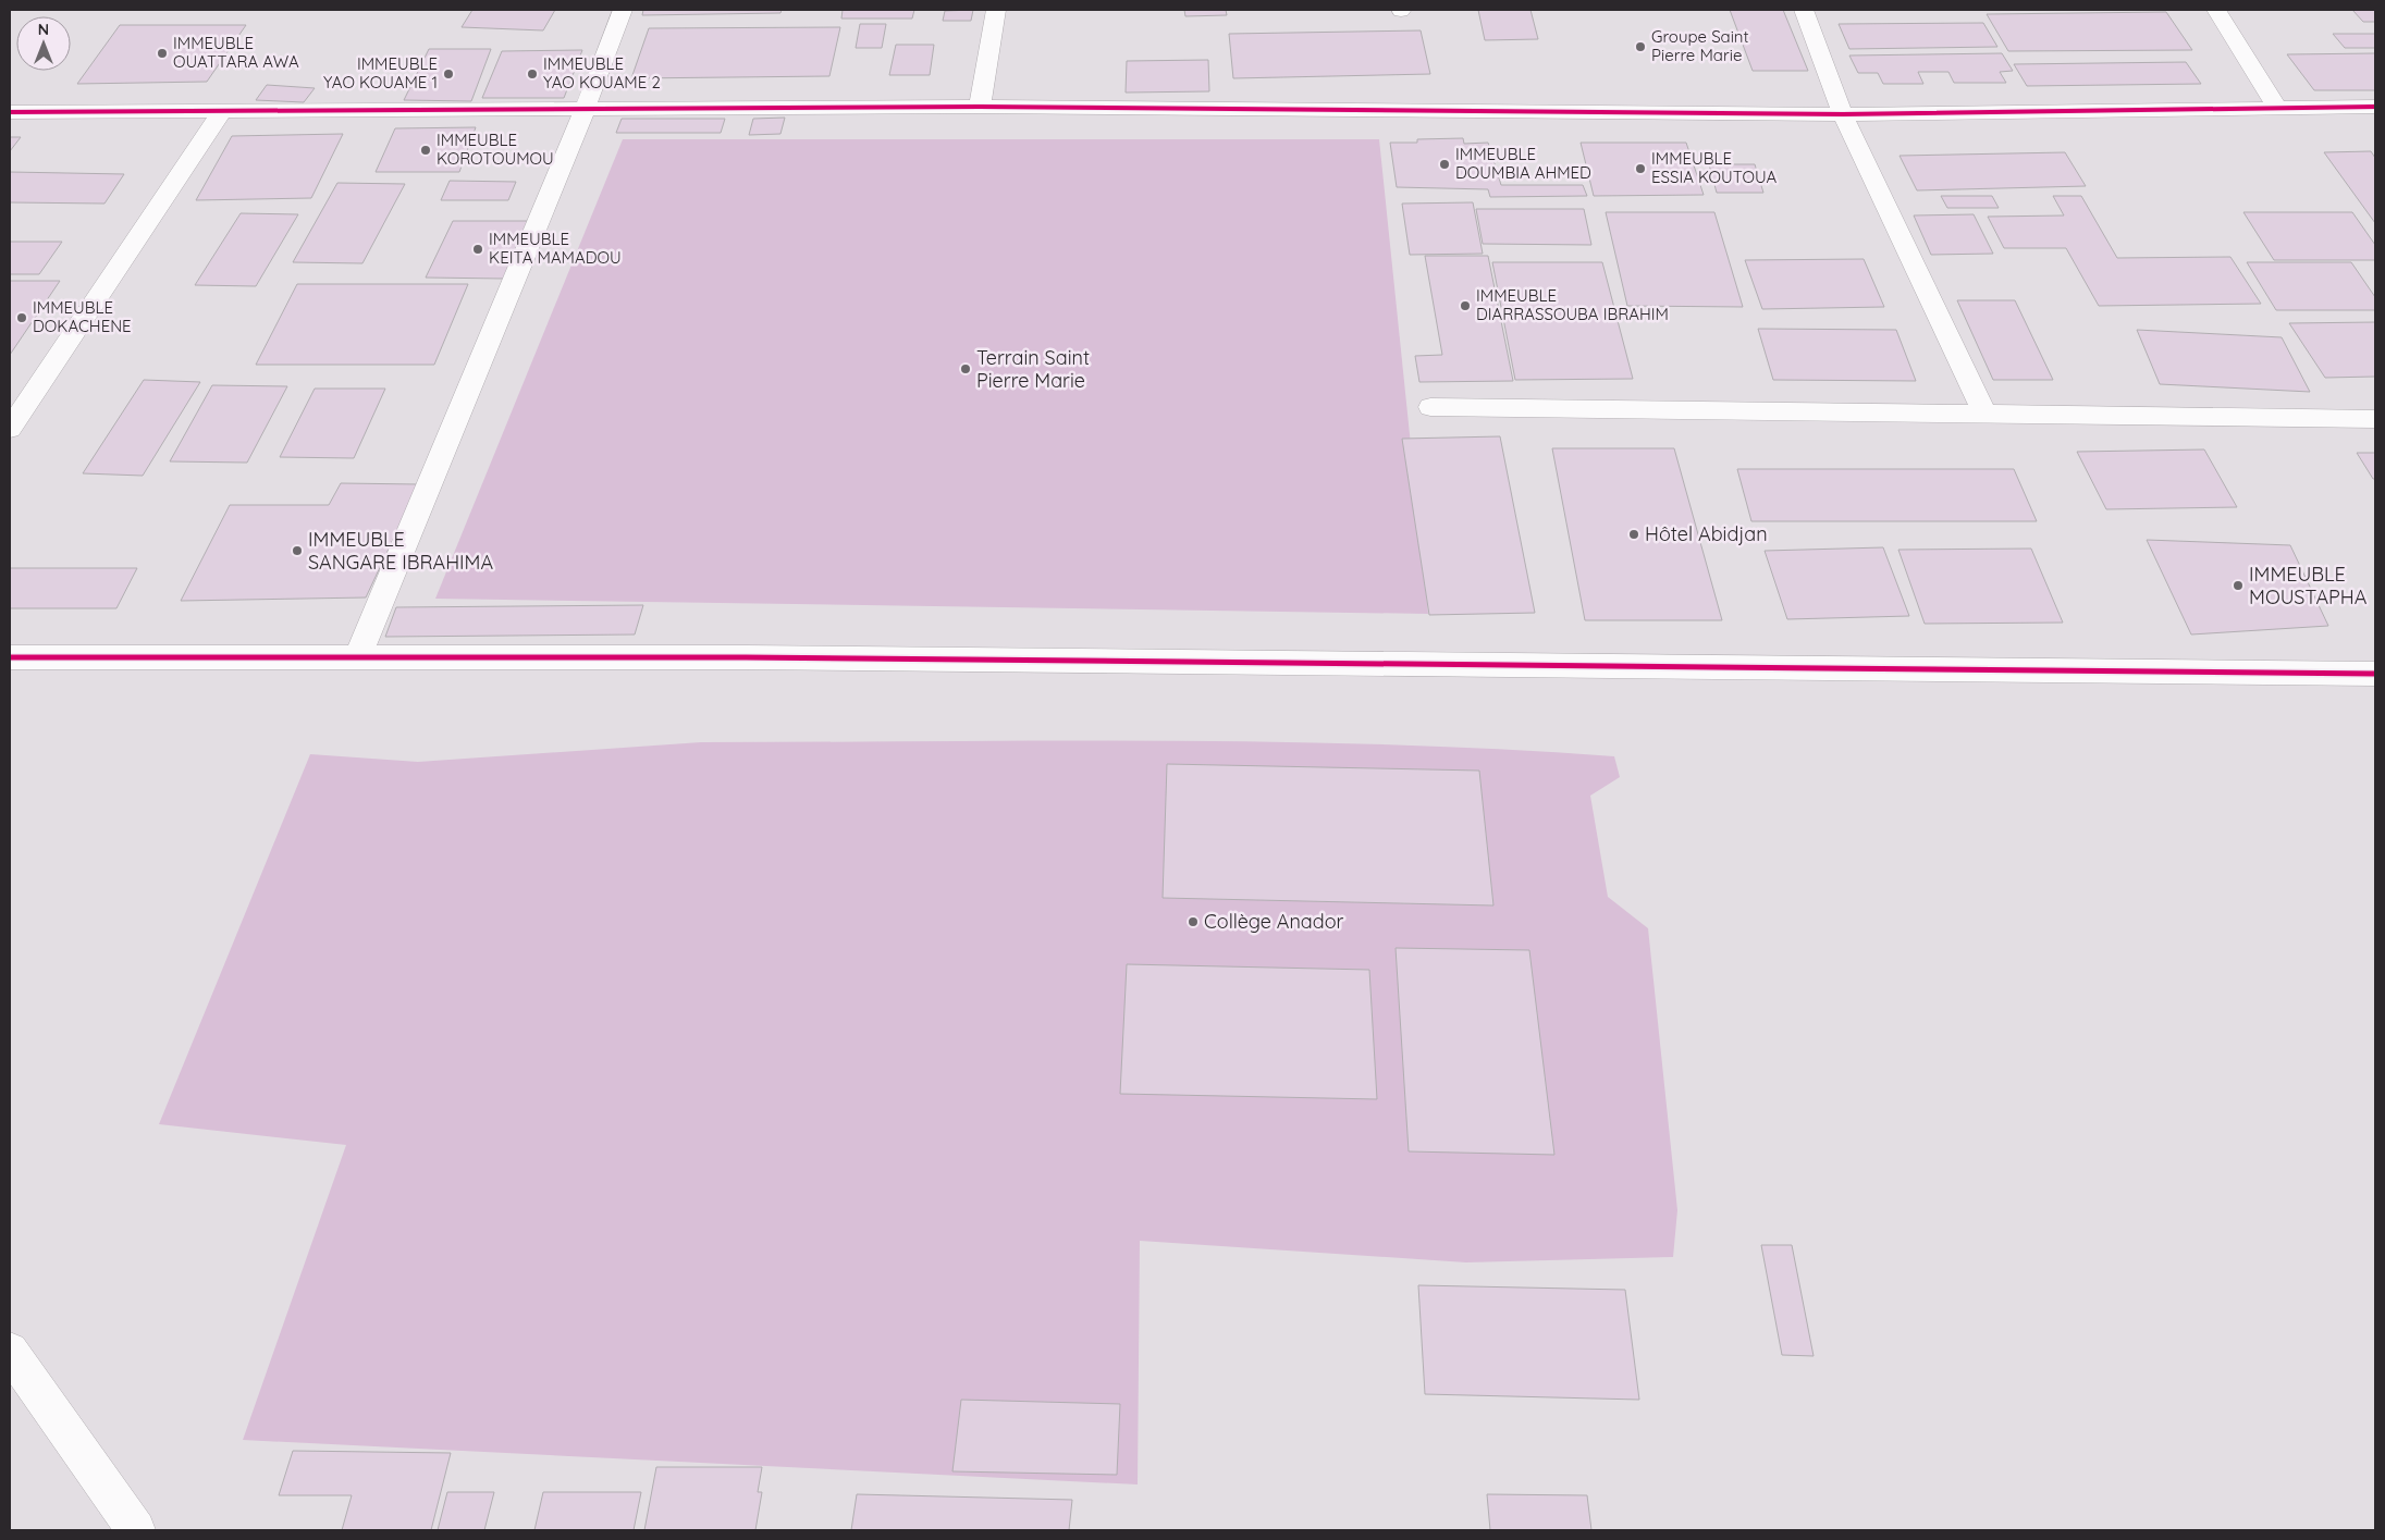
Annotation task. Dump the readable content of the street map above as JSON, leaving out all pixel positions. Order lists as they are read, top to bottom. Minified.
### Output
{"places":["Groupe Saint Pierre Marie","IMMEUBLE OUATTARA AWA","IMMEUBLE YAO KOUAME 1","IMMEUBLE YAO KOUAME 2","IMMEUBLE KOROTOUMOU","IMMEUBLE DOUMBIA AHMED","IMMEUBLE ESSIA KOUTOUA","IMMEUBLE KEITA MAMADOU","IMMEUBLE DIARRASSOUBA IBRAHIM","IMMEUBLE DOKACHENE","Terrain Saint Pierre Marie","Hôtel Abidjan","IMMEUBLE SANGARE IBRAHIMA","IMMEUBLE MOUSTAPHA","Collège Anador"],"north":"top"}
